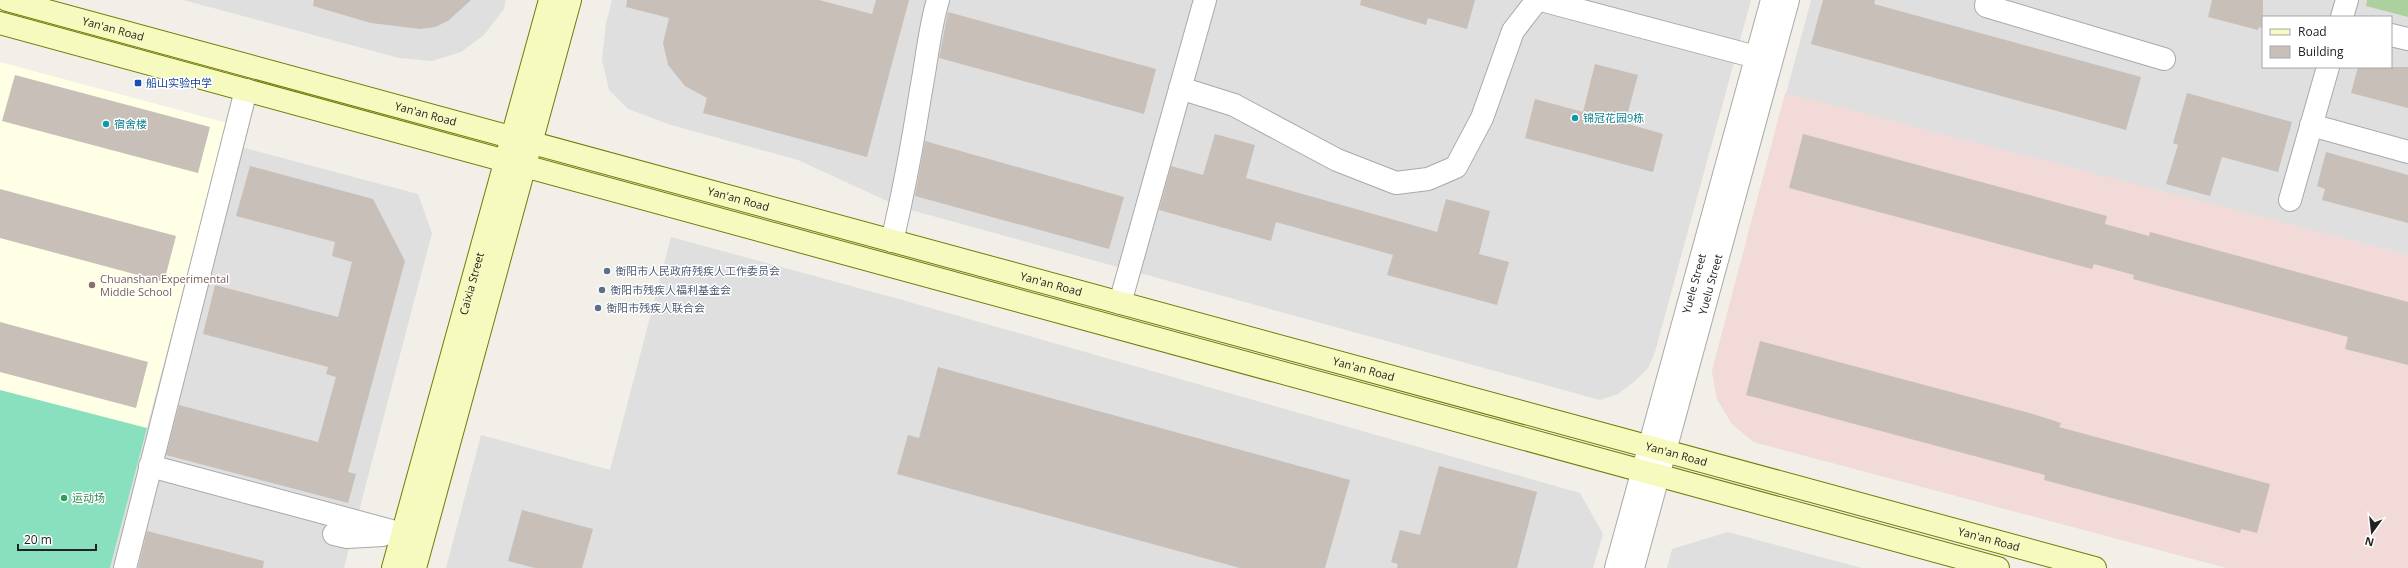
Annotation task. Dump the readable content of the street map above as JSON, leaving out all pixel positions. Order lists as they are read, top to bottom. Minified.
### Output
{"streets":{"main road":["Yan'an Road","Caixia Street"],"street":["Yuele Street","Yuelu Street"]},"crossings":[["Yan'an Road","Caixia Street"],["Yan'an Road","Yuele Street"],["Yan'an Road","Yuelu Street"],["Yuele Street","Yuelu Street"]],"places":{"transit":["船山实验中学"],"other":["锦冠花园9栋","宿舍楼","衡阳市人民政府残疾人工作委员会","Chuanshan Experimental Middle School","衡阳市残疾人福利基金会","衡阳市残疾人联合会","运动场"]},"legend":["Road","Building"],"scale_bar":"20 m","north":"bottom"}
